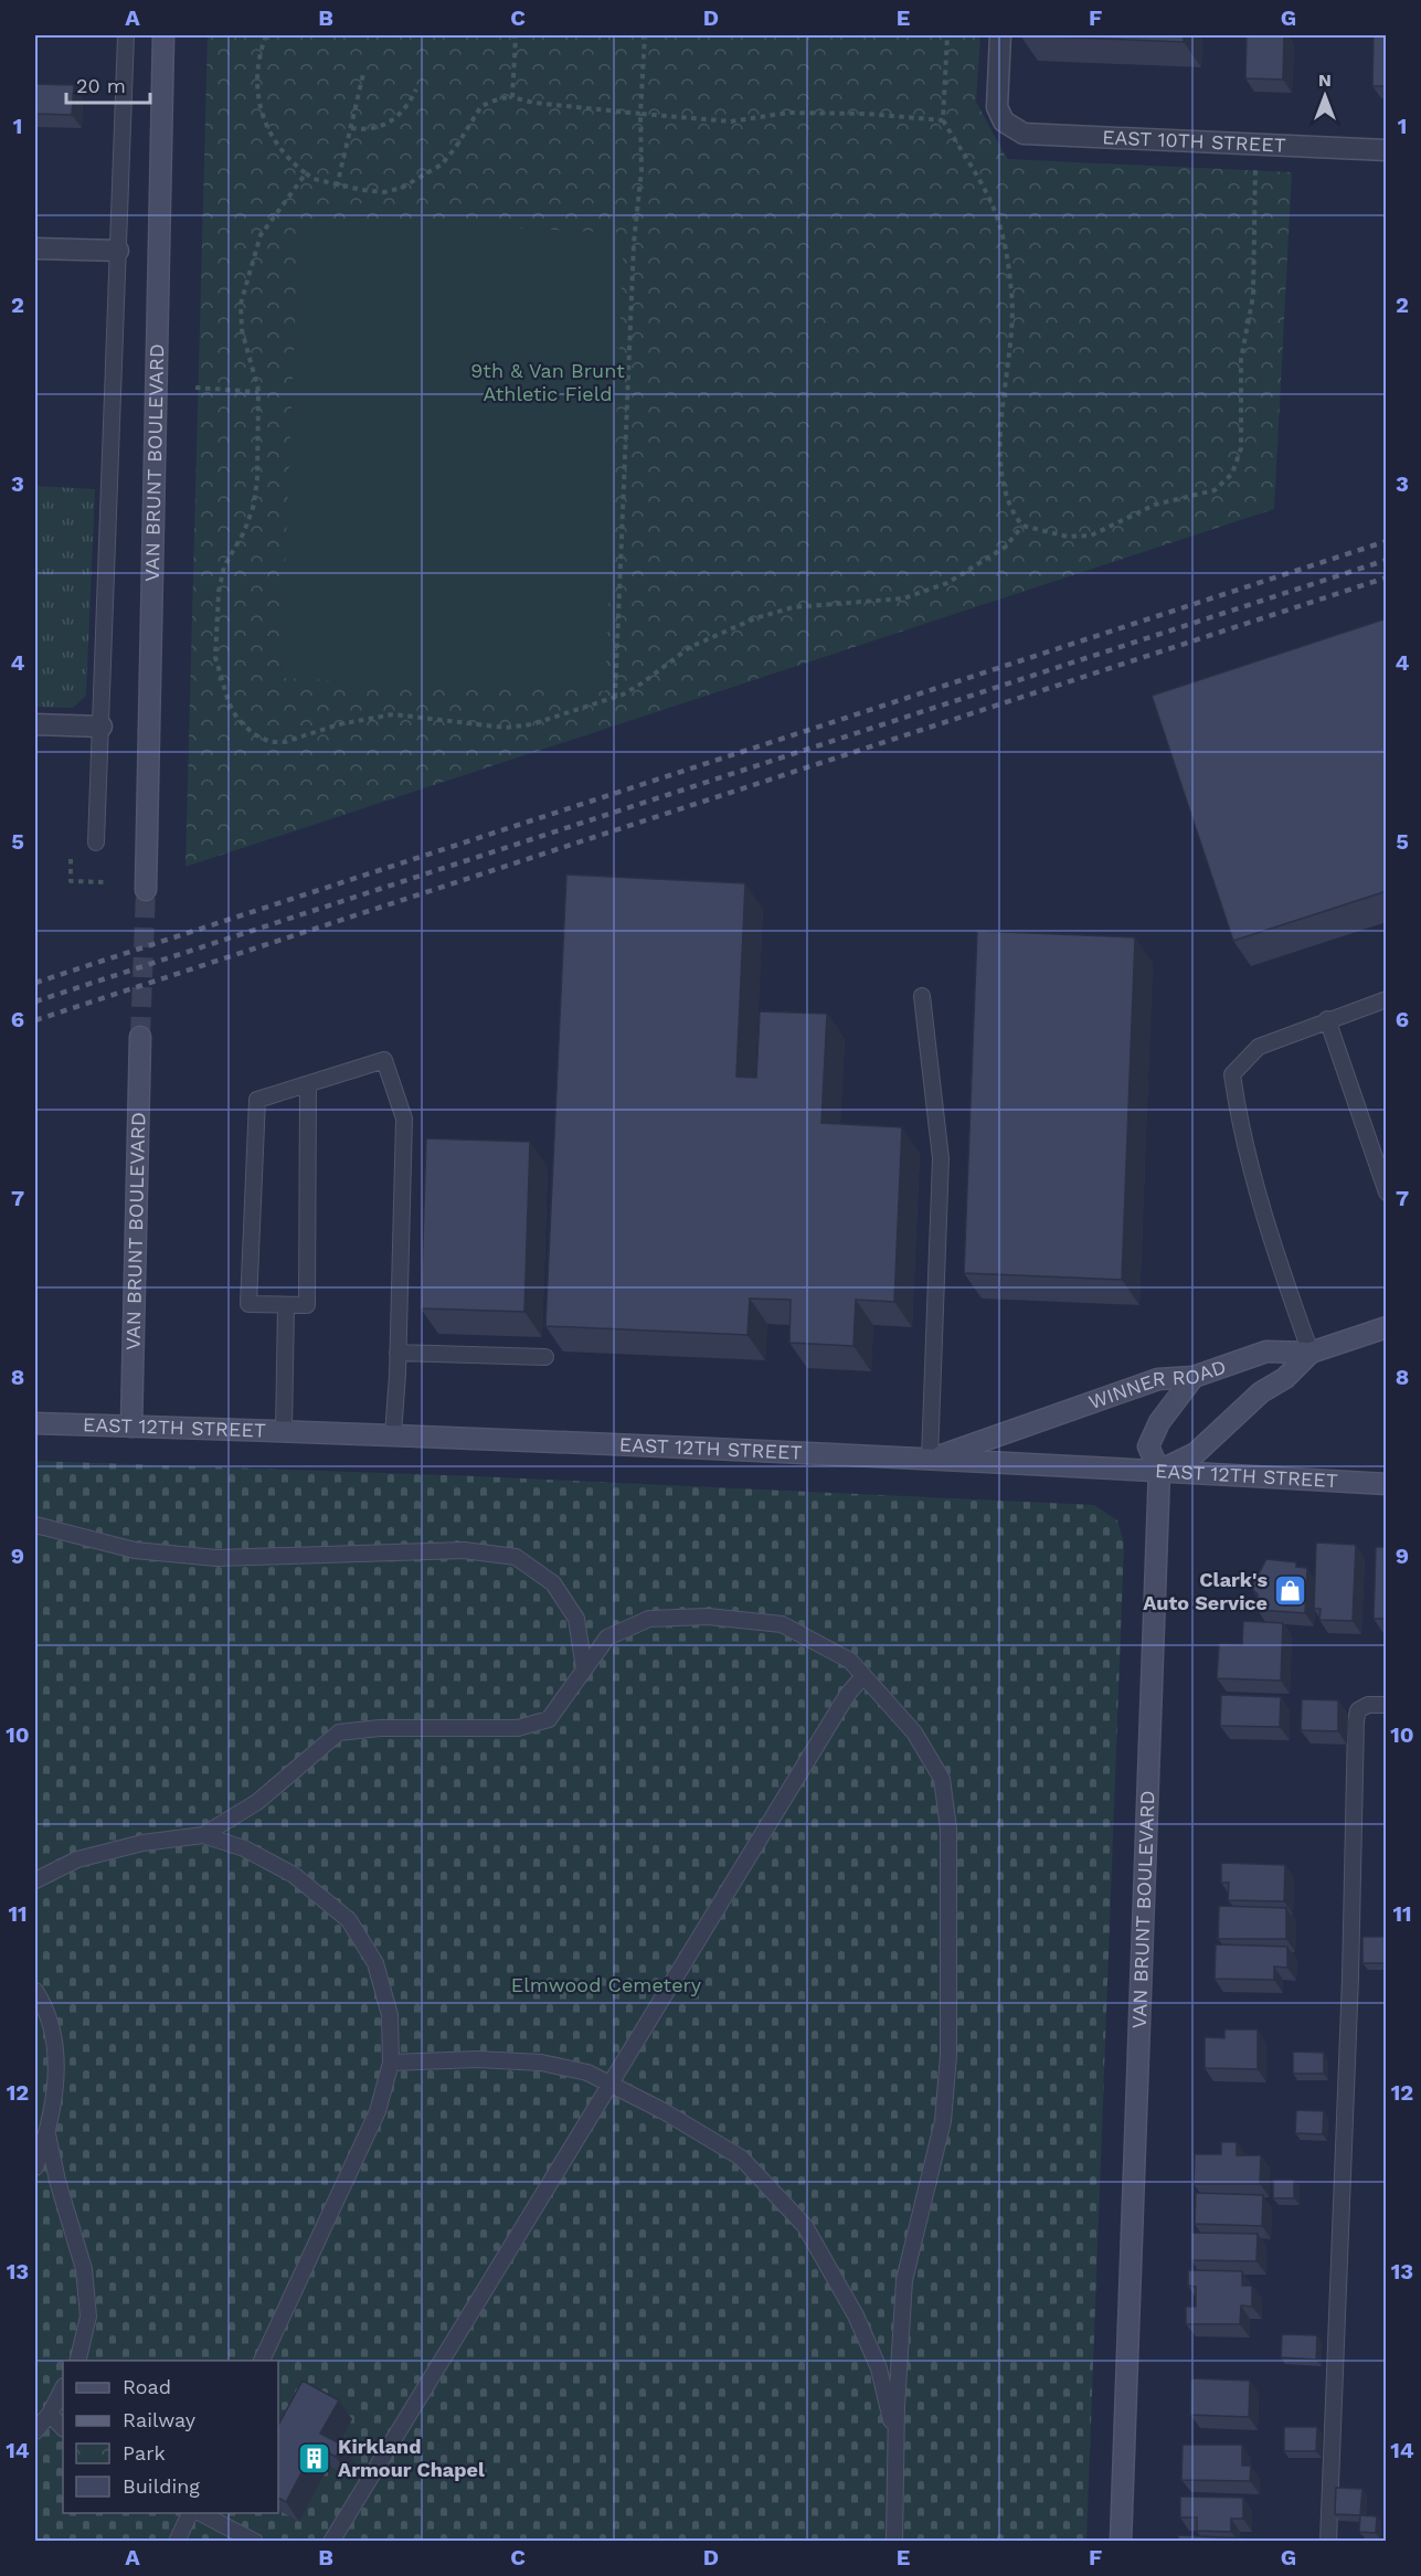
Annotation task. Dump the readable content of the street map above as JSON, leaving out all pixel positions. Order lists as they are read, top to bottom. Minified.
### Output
{"streets":{"street":["EAST 10TH STREET","VAN BRUNT BOULEVARD","WINNER ROAD","EAST 12TH STREET"]},"crossings":[["VAN BRUNT BOULEVARD","WINNER ROAD"],["VAN BRUNT BOULEVARD","EAST 12TH STREET"],["WINNER ROAD","EAST 12TH STREET"]],"parks":["9th & Van Brunt Athletic Field","Elmwood Cemetery"],"places":{"shop":["Clark's Auto Service"],"building":["Kirkland Armour Chapel"]},"legend":["Road","Railway","Park","Building"],"scale_bar":"20 m","north":"top","grid":{"columns":["A","B","C","D","E","F","G"],"rows":["1","2","3","4","5","6","7","8","9","10","11","12","13","14"]}}
